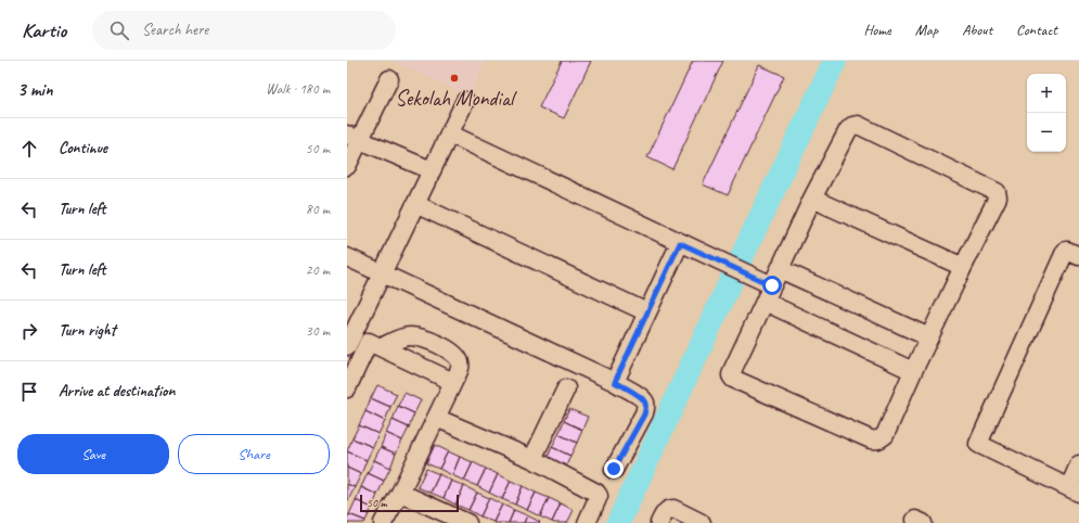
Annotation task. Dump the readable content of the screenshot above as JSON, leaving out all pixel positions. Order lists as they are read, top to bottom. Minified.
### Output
{"places":["Sekolah Mondial"],"scale_bar":"50 m","page":{"header":"Kartio","search":"Search here","nav":["Home","Map","About","Contact"],"heading":["3 min","Walk · 180 m"],"map_buttons":["+","−"],"list":[["Continue","50 m"],["Turn left","80 m"],["Turn left","20 m"],["Turn right","30 m"],"Arrive at destination"],"buttons":["Save","Share"],"scale":"50 m"}}
